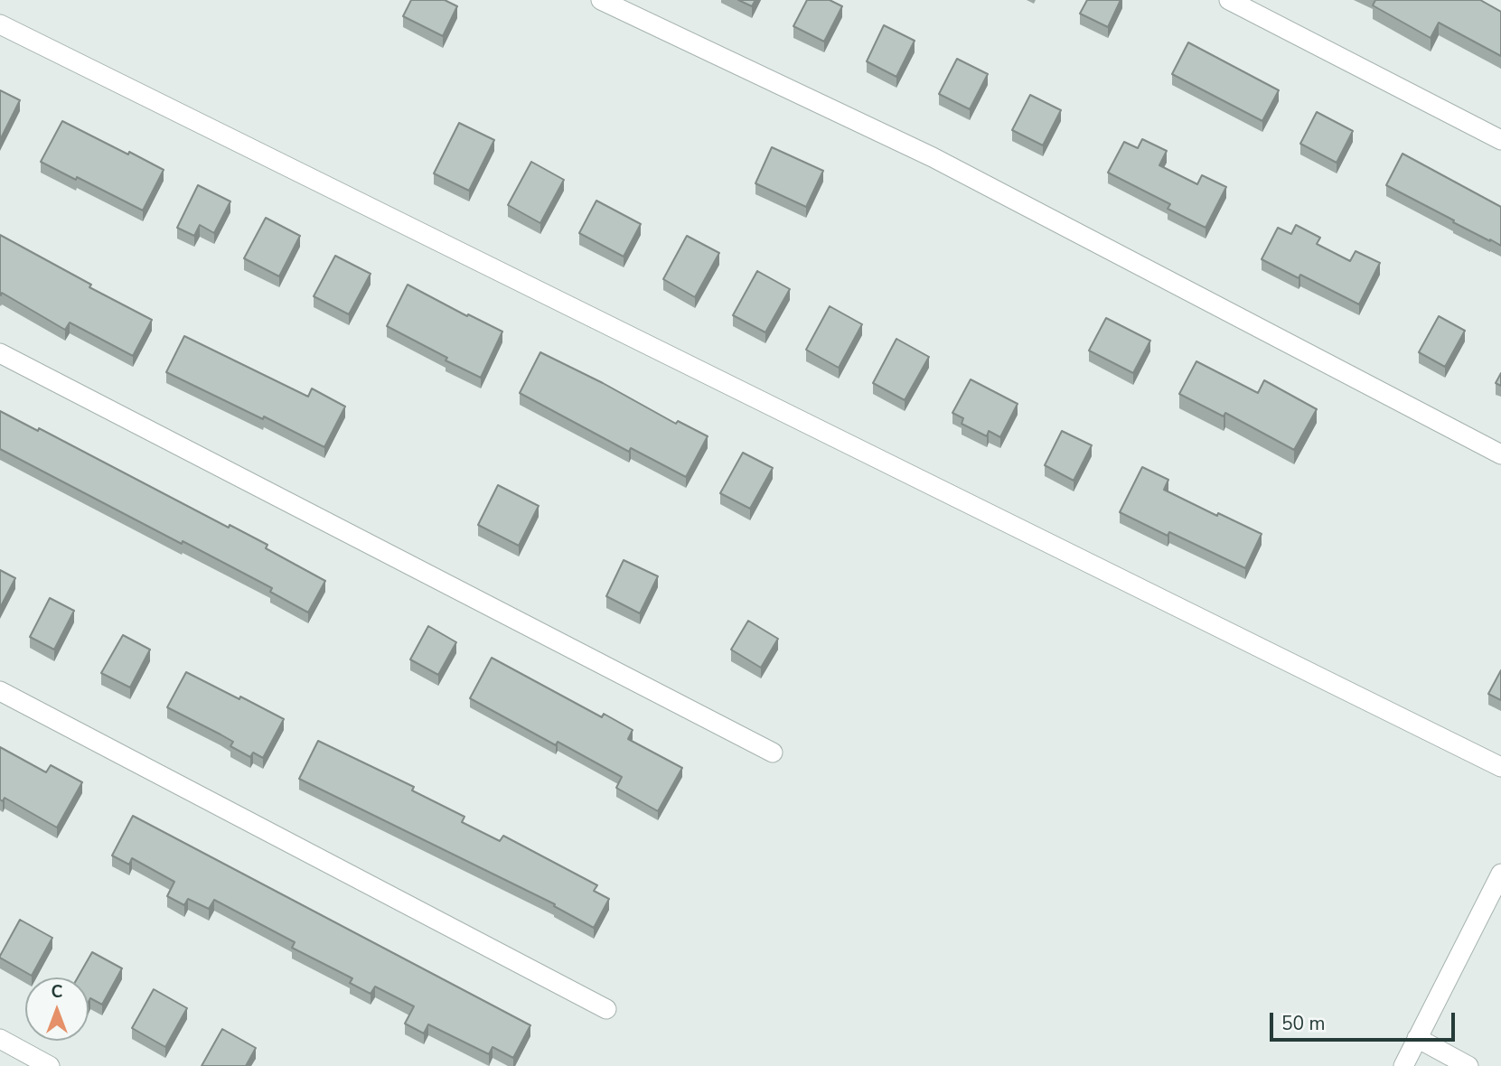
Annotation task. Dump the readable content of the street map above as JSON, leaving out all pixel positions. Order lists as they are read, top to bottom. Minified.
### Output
{"scale_bar":"50 m","north":"top"}
